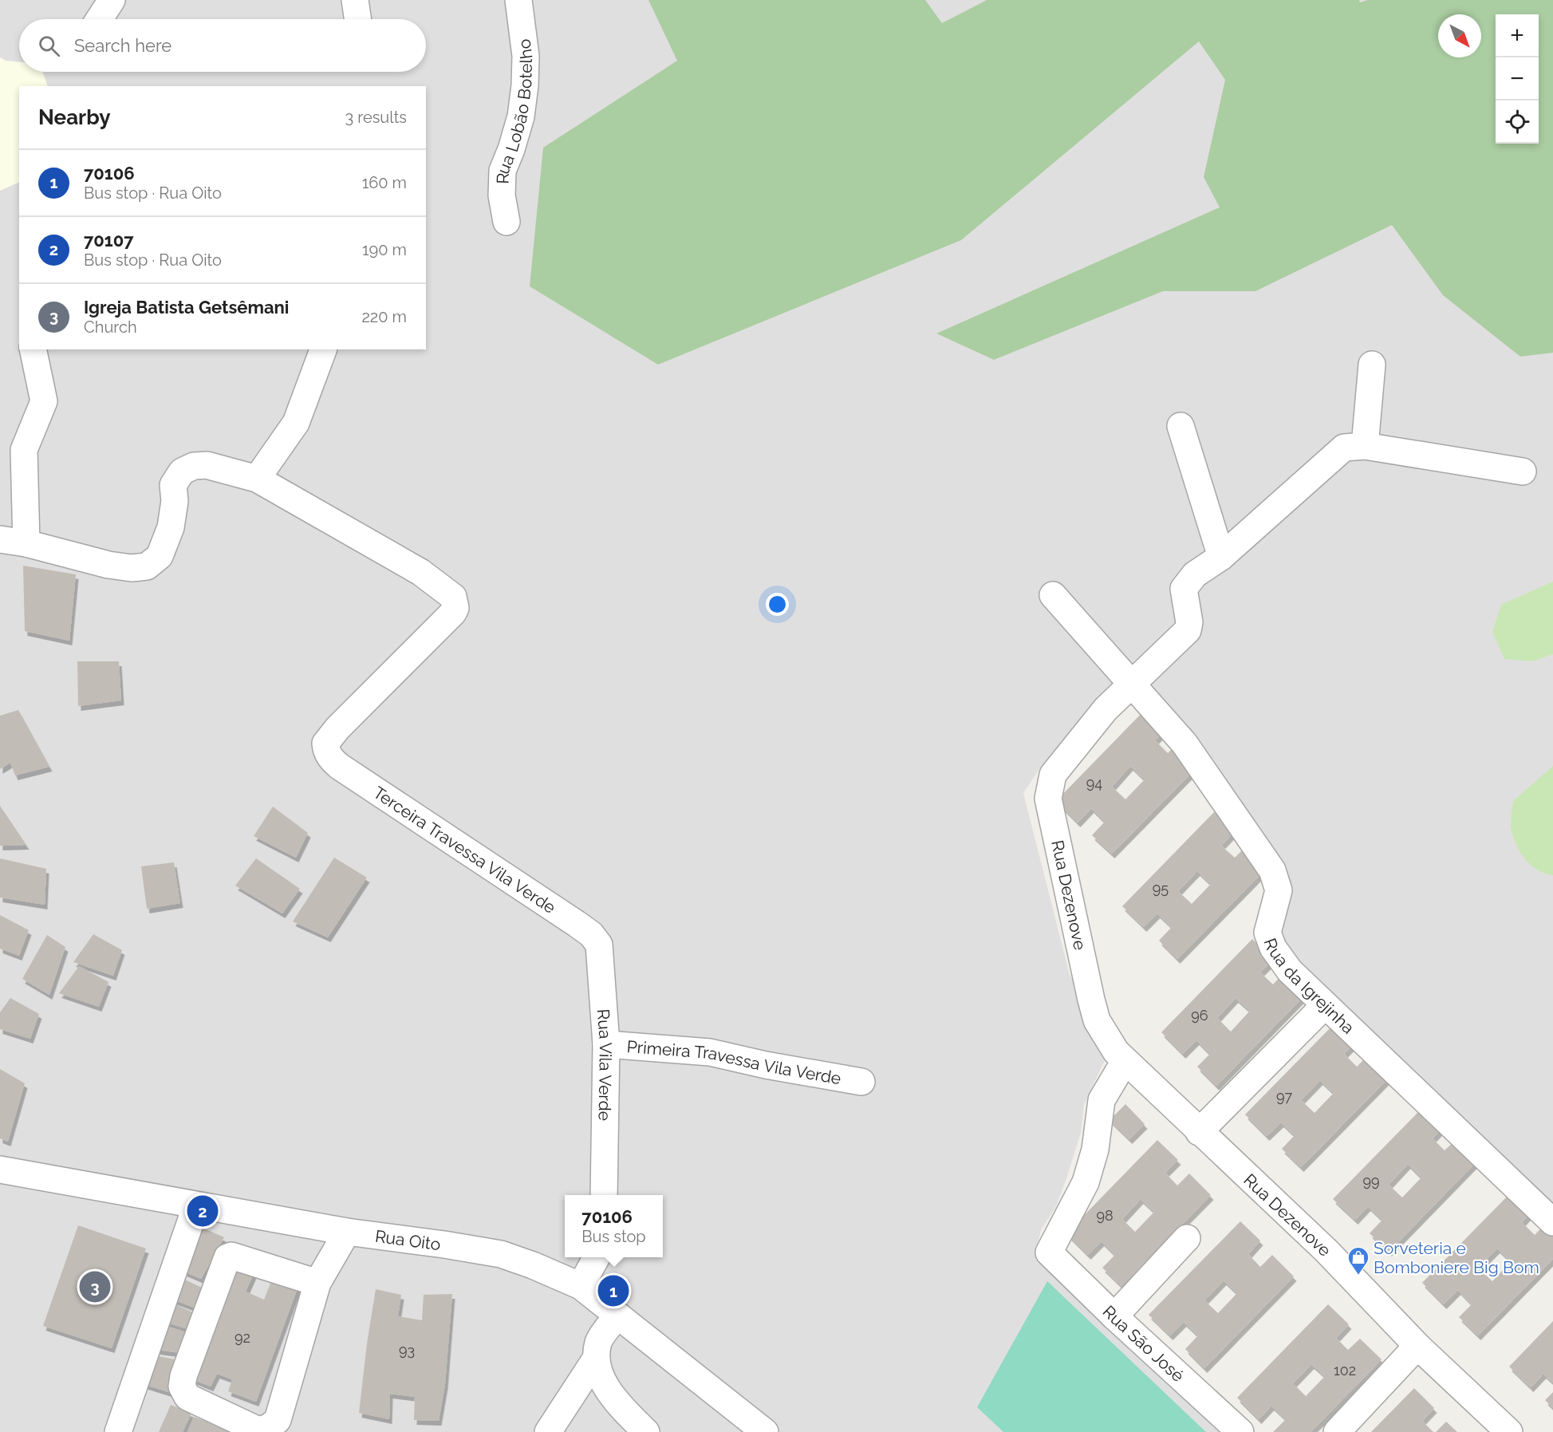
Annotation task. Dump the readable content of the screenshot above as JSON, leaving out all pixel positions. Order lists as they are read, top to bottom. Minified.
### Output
{"streets":{"street":["Rua Lobão Botelho","Terceira Travessa Vila Verde","Rua Dezenove","Rua da Igrejinha","Primeira Travessa Vila Verde","Rua Vila Verde","Rua Oito","Rua São José"]},"crossings":[["Terceira Travessa Vila Verde","Rua Vila Verde"],["Rua Dezenove","Rua da Igrejinha"],["Rua Dezenove","Rua São José"],["Primeira Travessa Vila Verde","Rua Vila Verde"]],"places":{"shop":["Sorveteria e Bomboniere Big Bom"]},"house_numbers":["94","95","96","97","99","98","92","93","102"],"north":"bottom right","page":{"map_buttons":["+","−"],"search":"Search here","heading":["Nearby","3 results"],"list":[{"mark":"1","name":"70106","note":"Bus stop · Rua Oito","value":"160 m"},{"mark":"2","name":"70107","note":"Bus stop · Rua Oito","value":"190 m"},{"mark":"3","name":"Igreja Batista Getsêmani","note":"Church","value":"220 m"}],"pins":["2","3","1"],"popup":["70106","Bus stop"]}}
